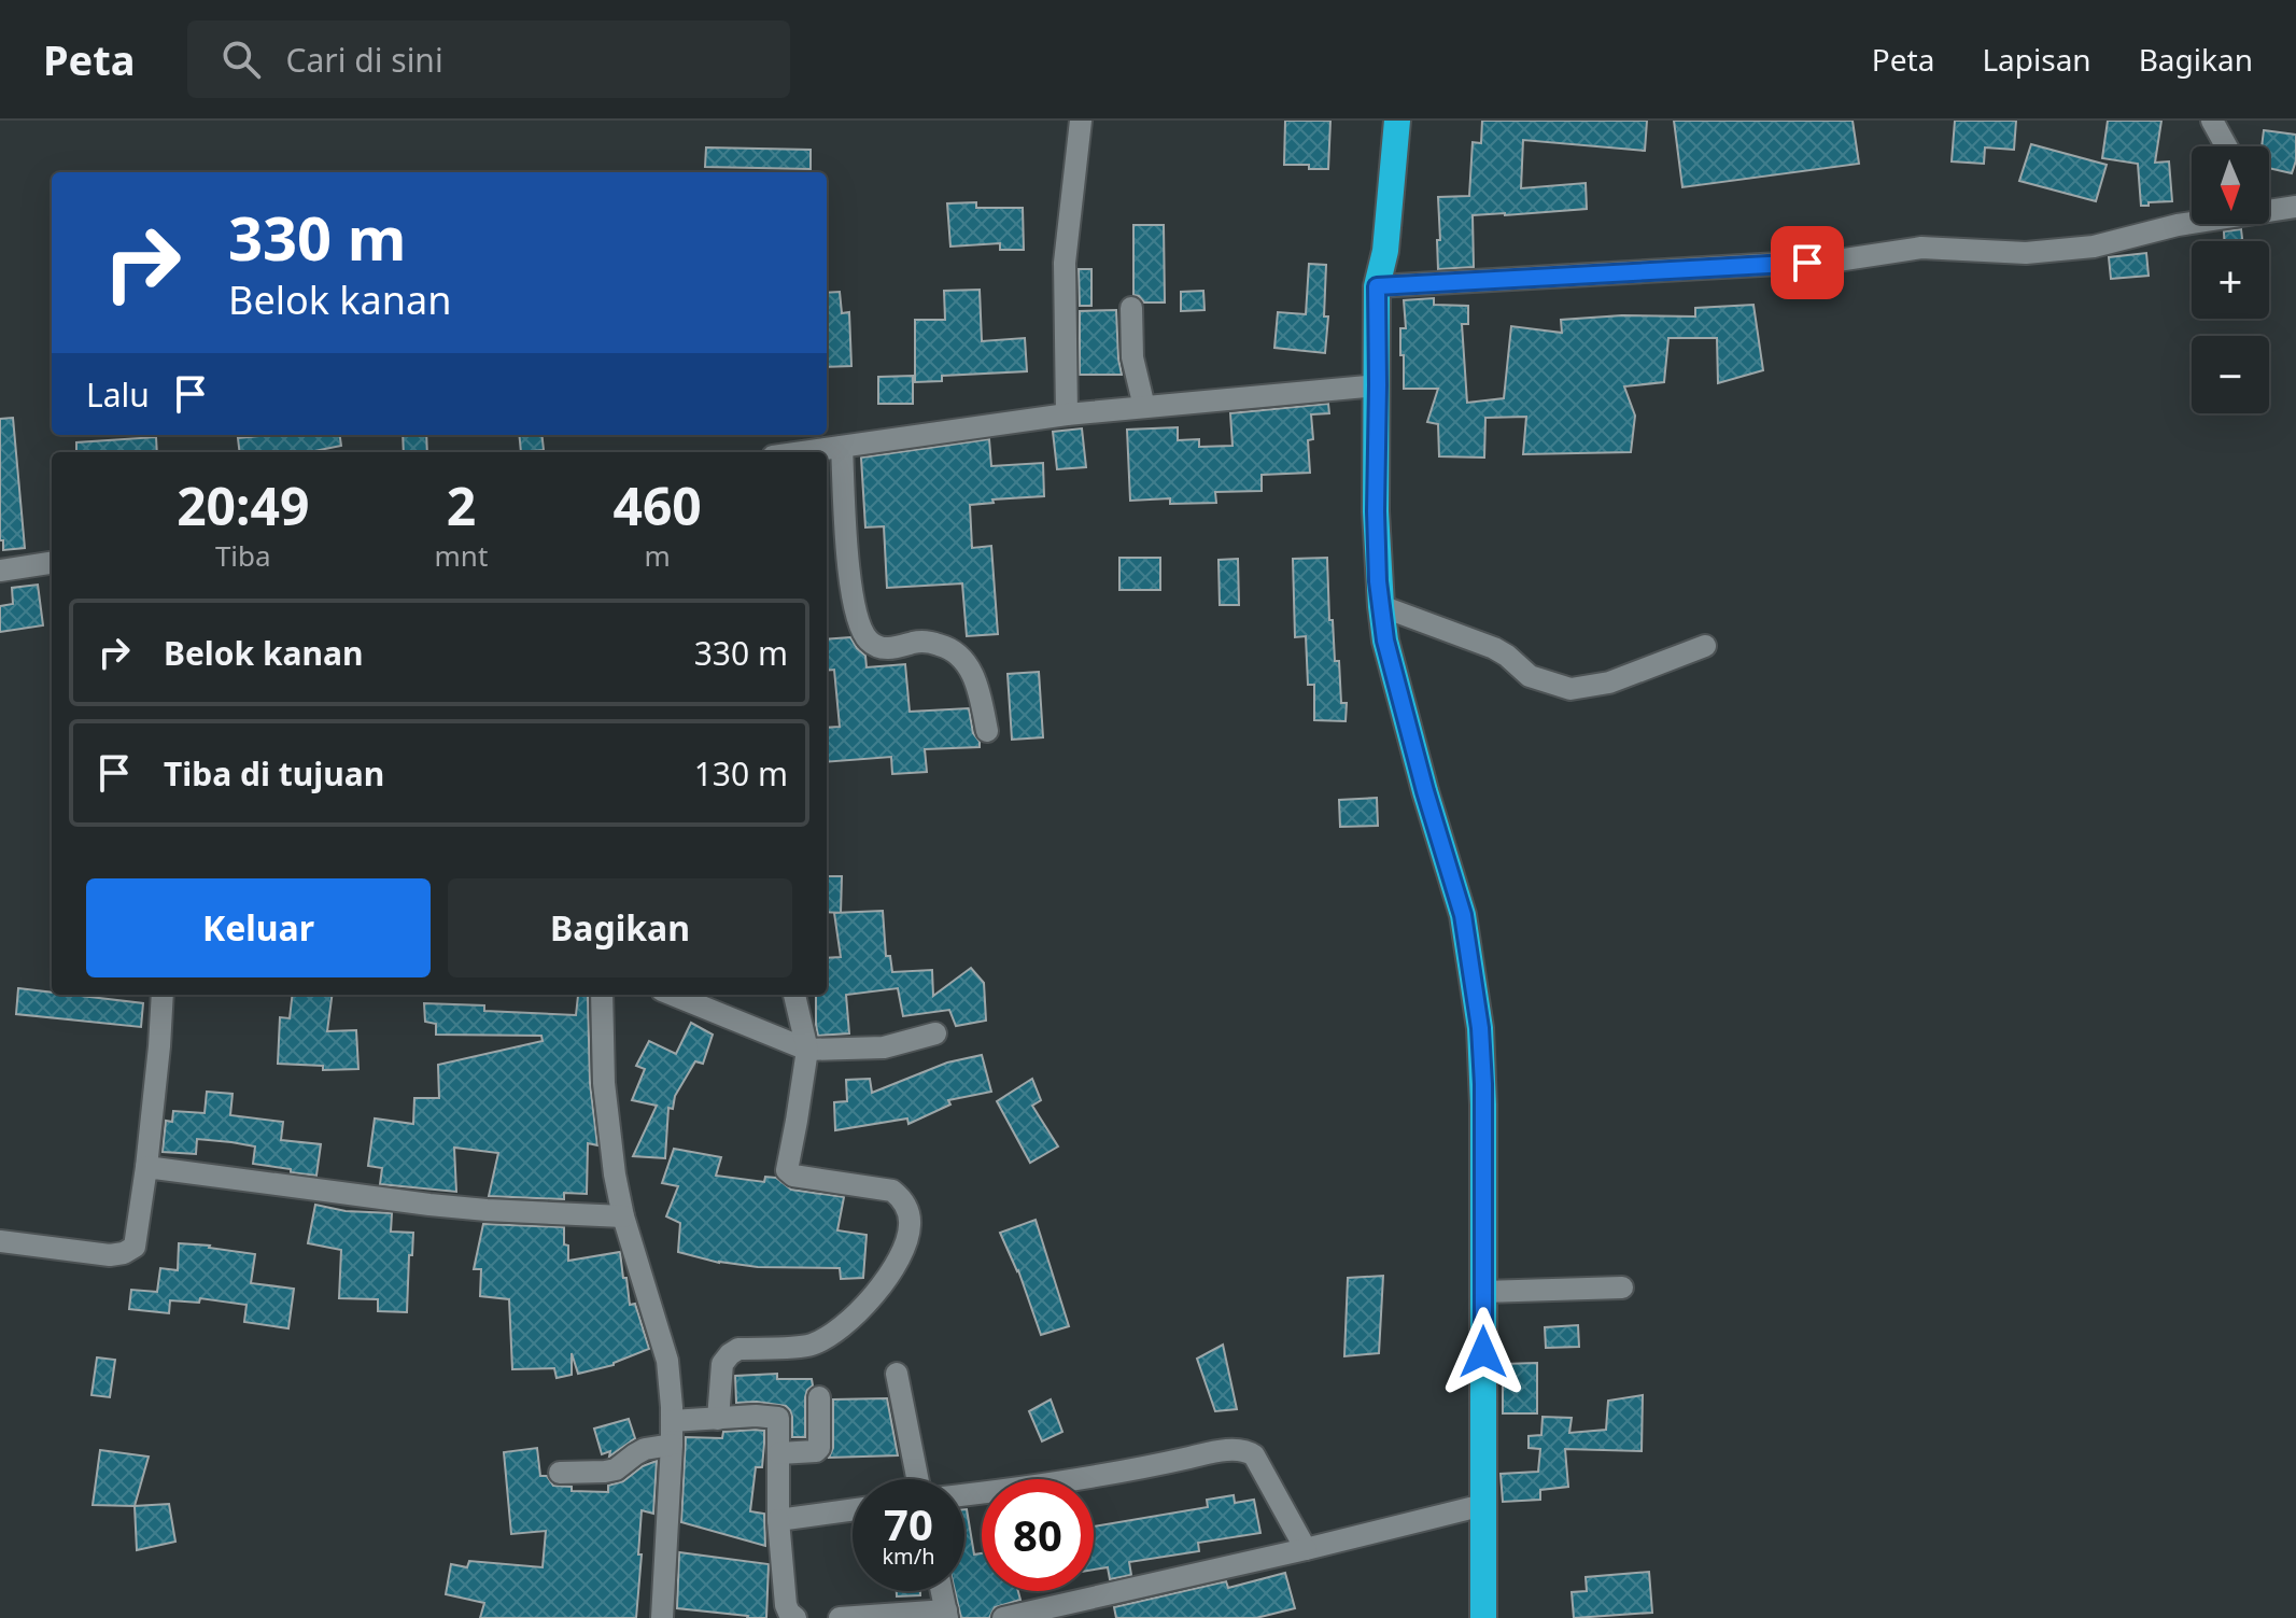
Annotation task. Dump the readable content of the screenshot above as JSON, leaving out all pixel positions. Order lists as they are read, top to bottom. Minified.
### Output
{"north":"bottom","page":{"header":"Peta","search":"Cari di sini","nav":["Peta","Lapisan","Bagikan"],"map_buttons":["+","−"],"turn":["330 m","Belok kanan"],"then":"Lalu","eta":["20:49","Tiba","2","mnt","460","m"],"list":[{"name":"Belok kanan","value":"330 m"},{"name":"Tiba di tujuan","value":"130 m"}],"buttons":["Keluar","Bagikan"],"speed":"70 km/h","limit":"80"}}
